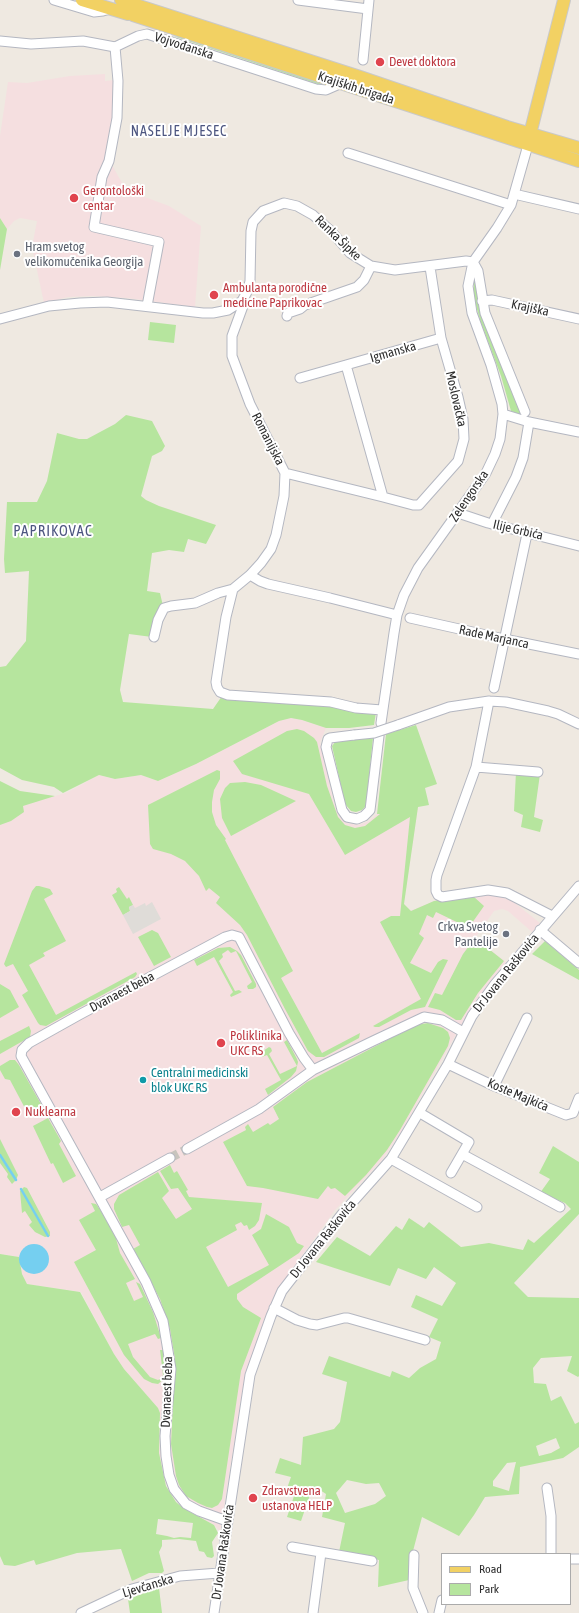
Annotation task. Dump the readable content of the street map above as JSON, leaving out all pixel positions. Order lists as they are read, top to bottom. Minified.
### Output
{"streets":{"main road":["Krajiških brigada"],"street":["Vojvođanska","Ranka Šipke","Krajiška","Igmanska","Moslovačka","Romanijska","Zelengorska","Ilije Grbića","Rade Marjanca","Dr Jovana Raškovića","Dvanaest beba","Koste Majkića","Ljevčanska"]},"crossings":[["Vojvođanska","Krajiških brigada"],["Ranka Šipke","Moslovačka"],["Ranka Šipke","Romanijska"],["Ranka Šipke","Zelengorska"],["Igmanska","Moslovačka"],["Zelengorska","Ilije Grbića"],["Dr Jovana Raškovića","Dvanaest beba"],["Dr Jovana Raškovića","Koste Majkića"],["Dr Jovana Raškovića","Ljevčanska"]],"districts":["NASELJE MJESEC","PAPRIKOVAC"],"places":["Devet doktora","Gerontološki centar","Hram svetog velikomučenika Georgija","Ambulanta porodične medicine Paprikovac","Crkva Svetog Pantelije","Poliklinika UKC RS","Centralni medicinski blok UKC RS","Nuklearna","Zdravstvena ustanova HELP"],"legend":["Road","Park"]}
